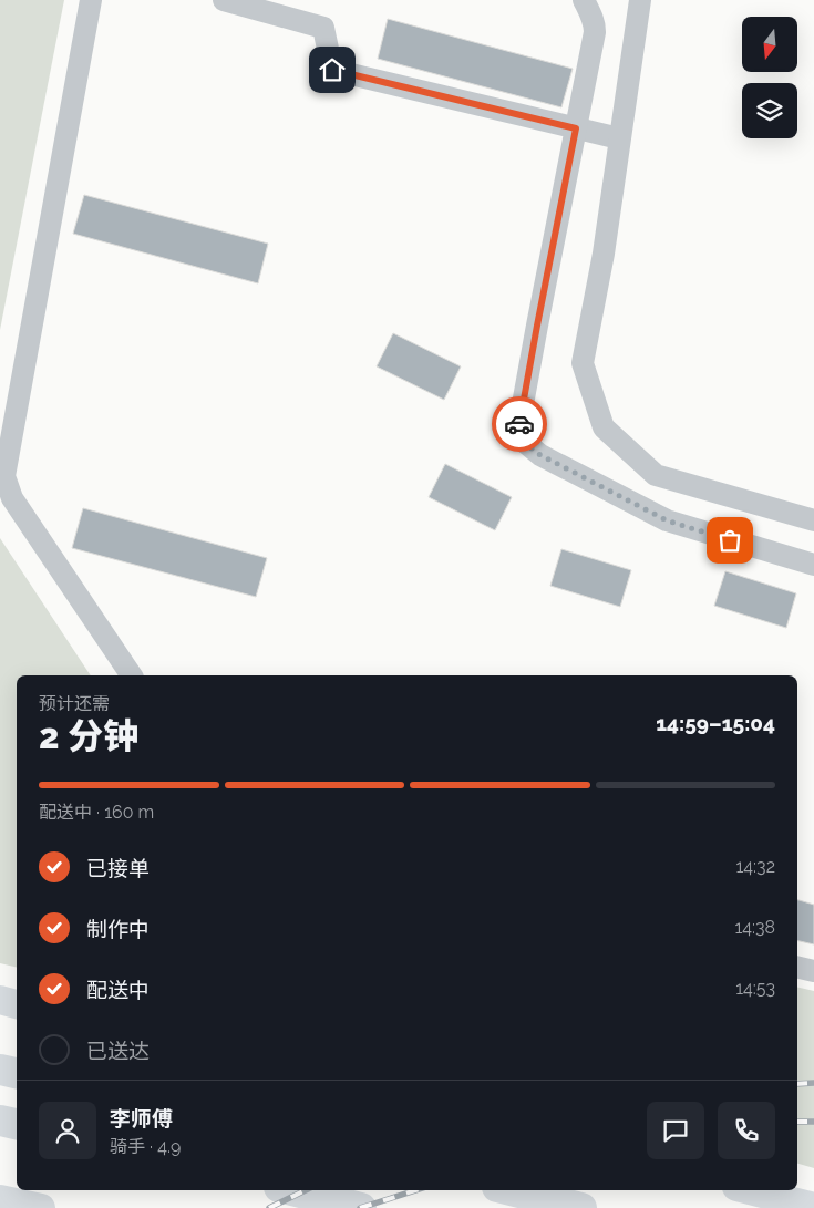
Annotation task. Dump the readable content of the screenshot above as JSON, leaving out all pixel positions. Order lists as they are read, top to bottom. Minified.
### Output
{"north":"bottom","page":{"heading":["2 分钟","预计还需","14:59–15:04"],"panel":["李师傅","骑手 · 4.9"],"bar":"配送中 · 160 m","list":[["已接单","14:32"],["制作中","14:38"],["配送中","14:53"],"已送达"]}}
